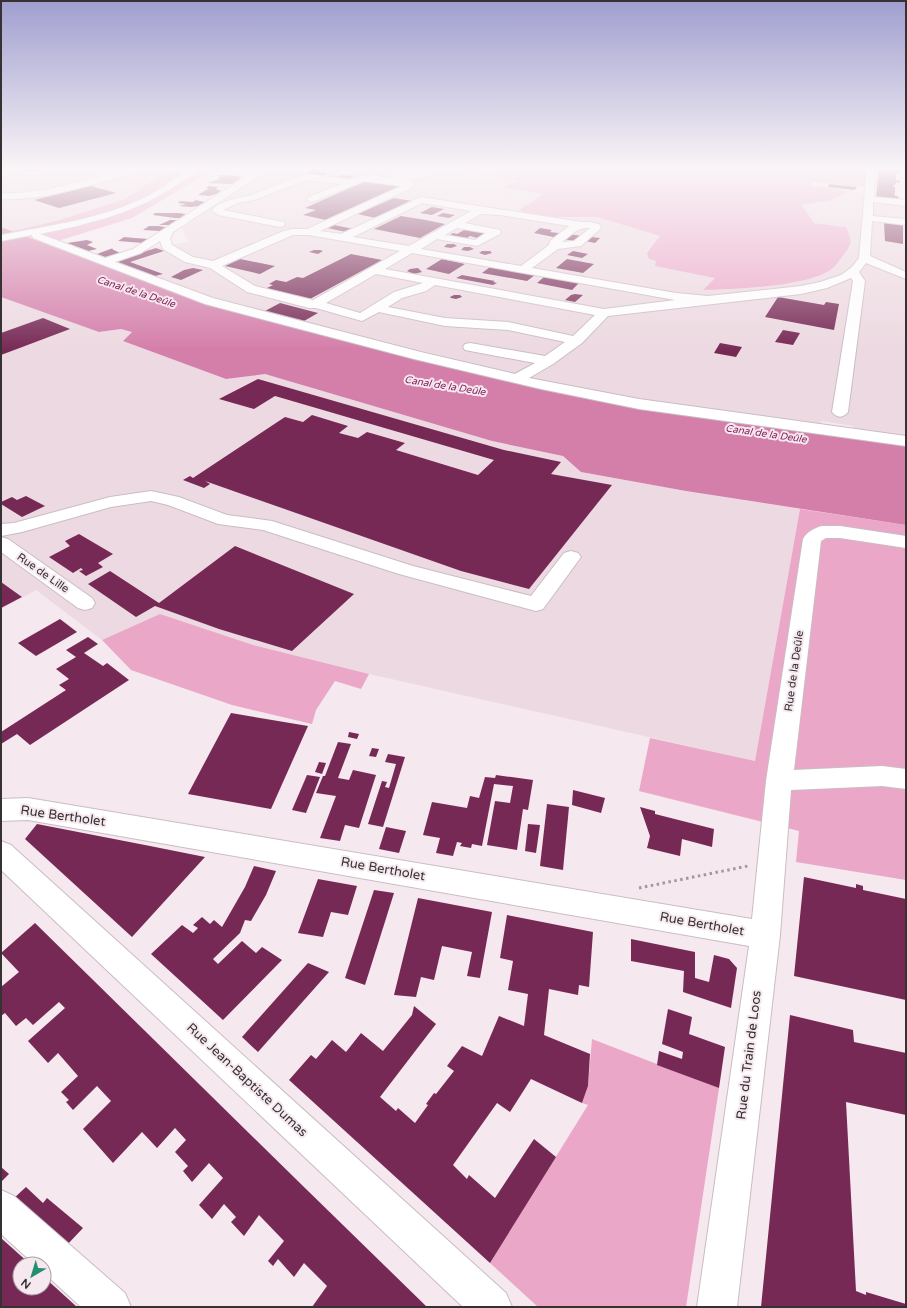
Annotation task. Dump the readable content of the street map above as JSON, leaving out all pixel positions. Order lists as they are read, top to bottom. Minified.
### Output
{"streets":{"street":["Rue de Lille","Rue de la Deûle","Rue Bertholet","Rue du Train de Loos","Rue Jean-Baptiste Dumas"]},"crossings":[["Rue de la Deûle","Rue du Train de Loos"],["Rue Bertholet","Rue du Train de Loos"]],"water":["Canal de la Deûle"],"north":"bottom left"}
